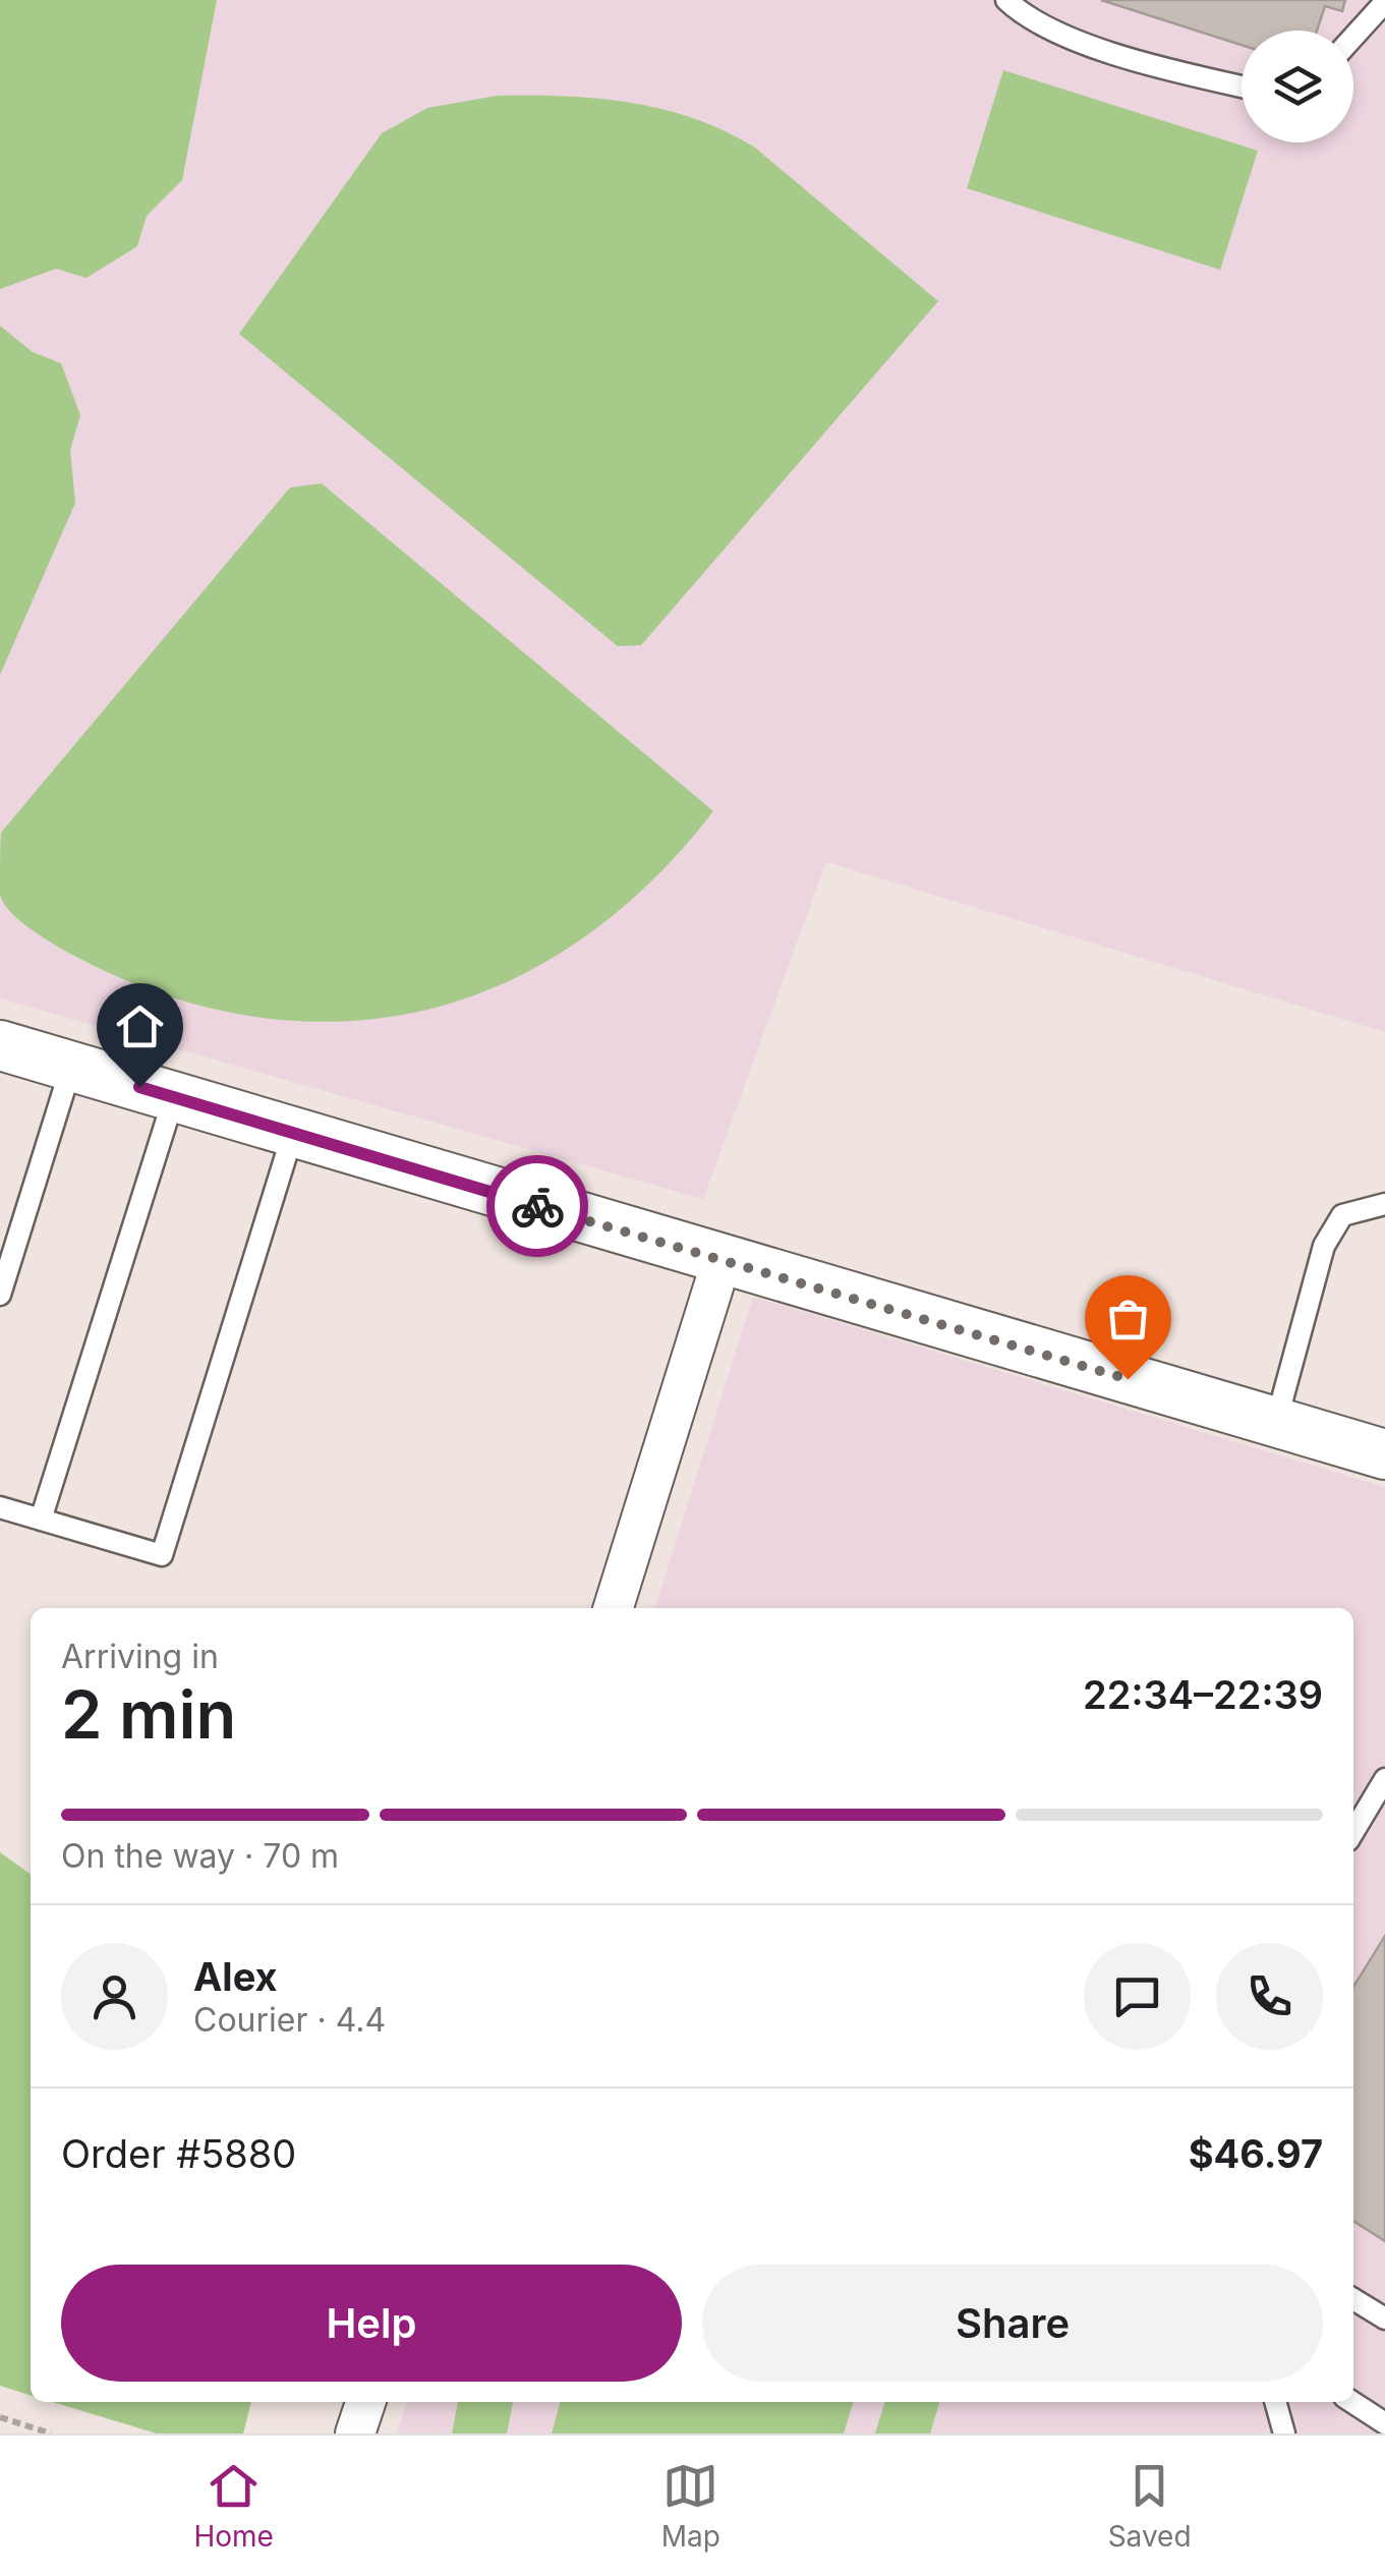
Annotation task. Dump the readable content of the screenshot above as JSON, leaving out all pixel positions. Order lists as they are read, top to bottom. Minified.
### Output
{"page":{"heading":["2 min","Arriving in","22:34–22:39"],"panel":["Alex","Courier · 4.4","Order #5880","$46.97"],"bar":"On the way · 70 m","buttons":["Help","Share"],"tabs":["Home","Map","Saved"]}}
